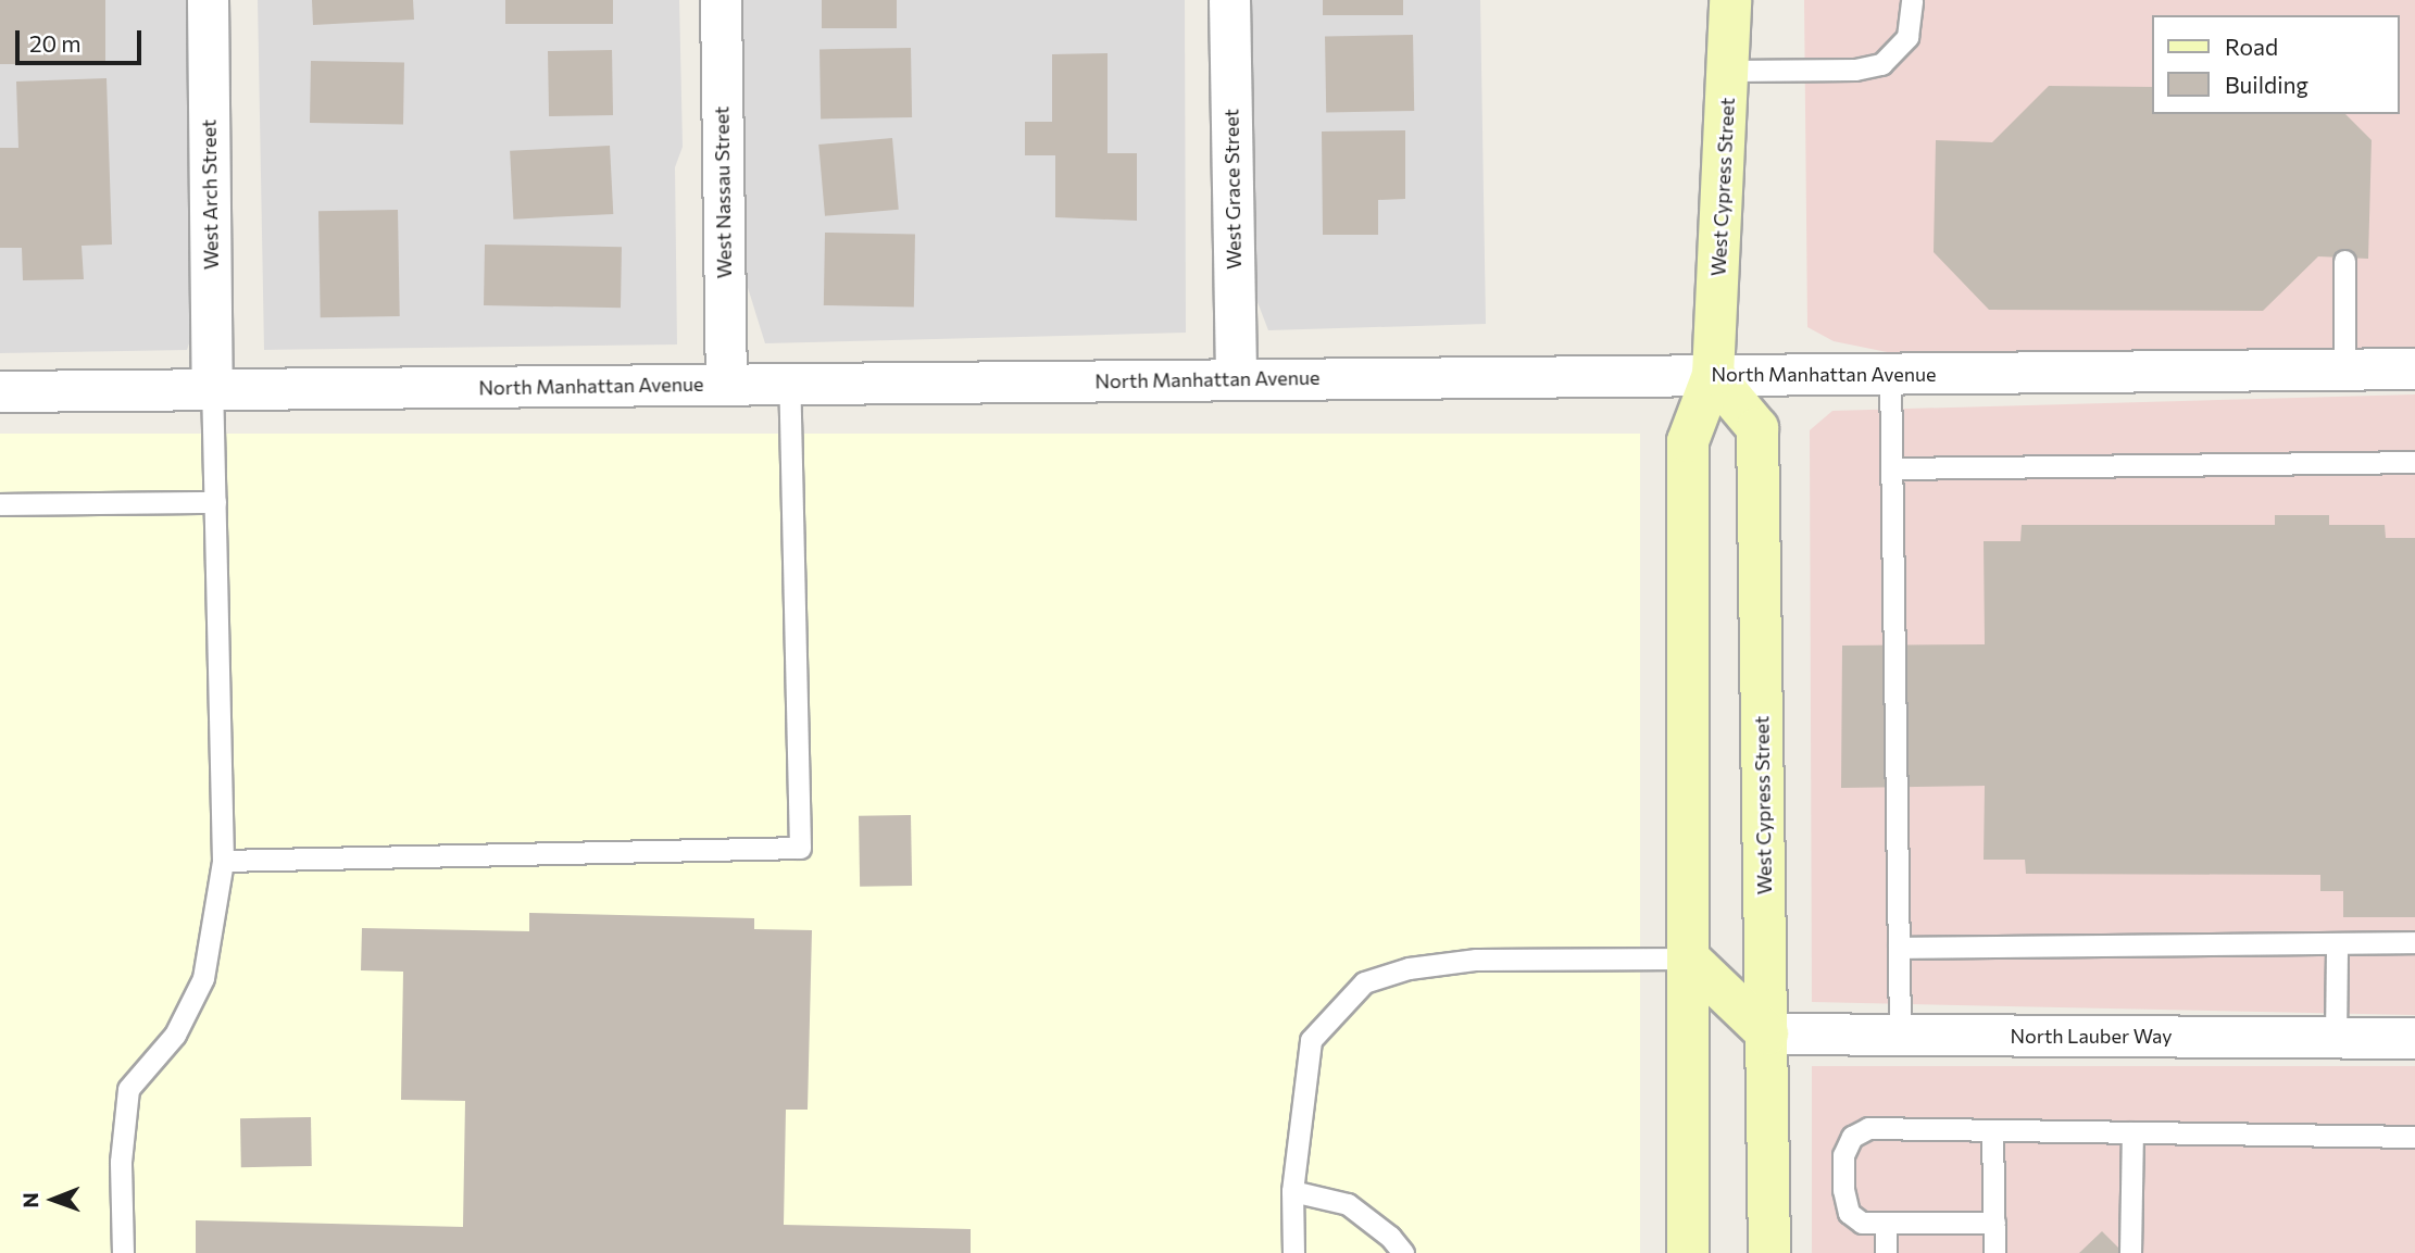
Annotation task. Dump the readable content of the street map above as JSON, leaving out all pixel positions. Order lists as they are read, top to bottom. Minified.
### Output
{"streets":{"street":["West Cypress Street","West Grace Street","West Nassau Street","West Arch Street","North Manhattan Avenue","North Lauber Way"]},"crossings":[["West Cypress Street","North Manhattan Avenue"],["West Cypress Street","North Lauber Way"],["West Grace Street","North Manhattan Avenue"],["West Nassau Street","North Manhattan Avenue"],["West Arch Street","North Manhattan Avenue"]],"legend":["Road","Building"],"scale_bar":"20 m","north":"left"}
